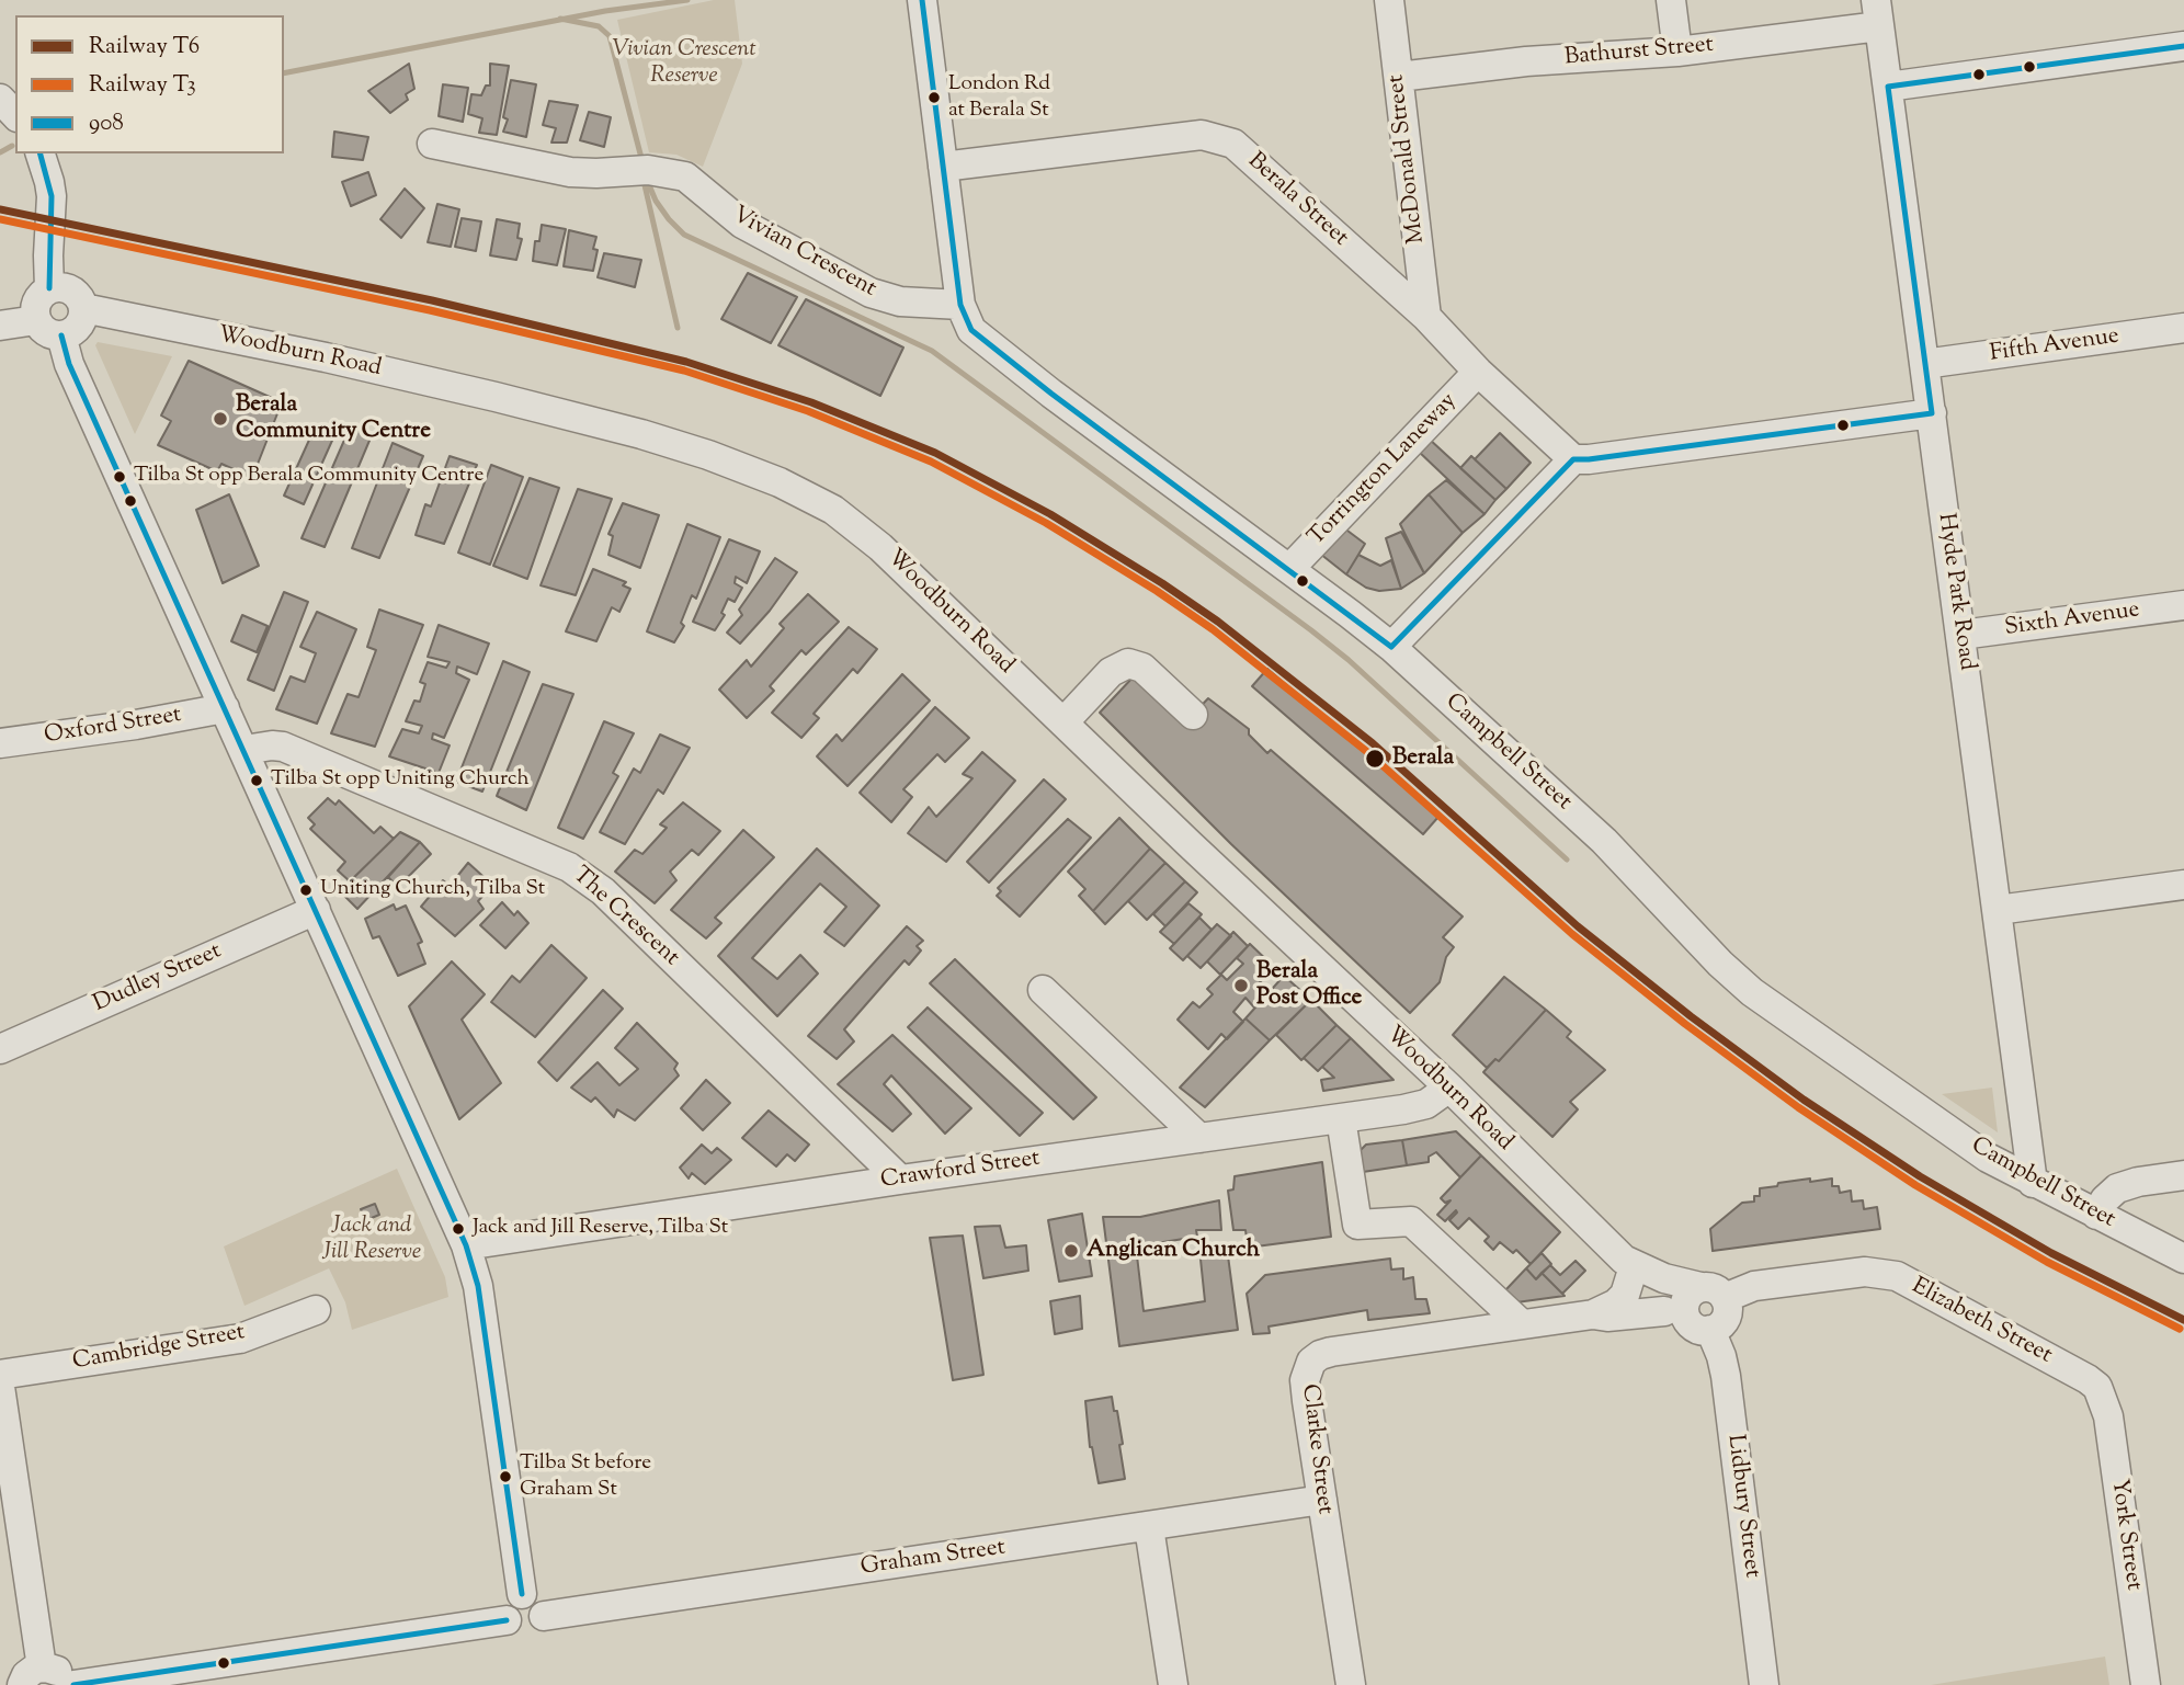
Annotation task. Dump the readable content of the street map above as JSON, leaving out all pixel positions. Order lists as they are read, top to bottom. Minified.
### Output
{"streets":{"street":["Bathurst Street","McDonald Street","Berala Street","Vivian Crescent","Fifth Avenue","Woodburn Road","Torrington Laneway","Hyde Park Road","Sixth Avenue","Oxford Street","Campbell Street","The Crescent","Dudley Street","Crawford Street","Elizabeth Street","Cambridge Street","Clarke Street","Lidbury Street","York Street","Graham Street"]},"crossings":[["Bathurst Street","McDonald Street"],["Bathurst Street","Hyde Park Road"],["McDonald Street","Berala Street"],["Berala Street","Torrington Laneway"],["Berala Street","Campbell Street"],["Vivian Crescent","Campbell Street"],["Fifth Avenue","Hyde Park Road"],["Woodburn Road","Crawford Street"],["Woodburn Road","Elizabeth Street"],["Woodburn Road","Clarke Street"],["Woodburn Road","Lidbury Street"],["Torrington Laneway","Campbell Street"],["Hyde Park Road","Sixth Avenue"],["Hyde Park Road","Campbell Street"],["The Crescent","Crawford Street"],["Elizabeth Street","York Street"],["Clarke Street","Graham Street"]],"parks":["Vivian Crescent Reserve","Jack and Jill Reserve"],"places":["London Rd at Berala St","Berala Community Centre","Tilba St opp Berala Community Centre","Berala","Tilba St opp Uniting Church","Uniting Church, Tilba St","Berala Post Office","Jack and Jill Reserve, Tilba St","Anglican Church","Tilba St before Graham St"],"lines":["transit line 908","rail line T6","rail line T3"],"legend":["Railway T6","Railway T3","908"]}
